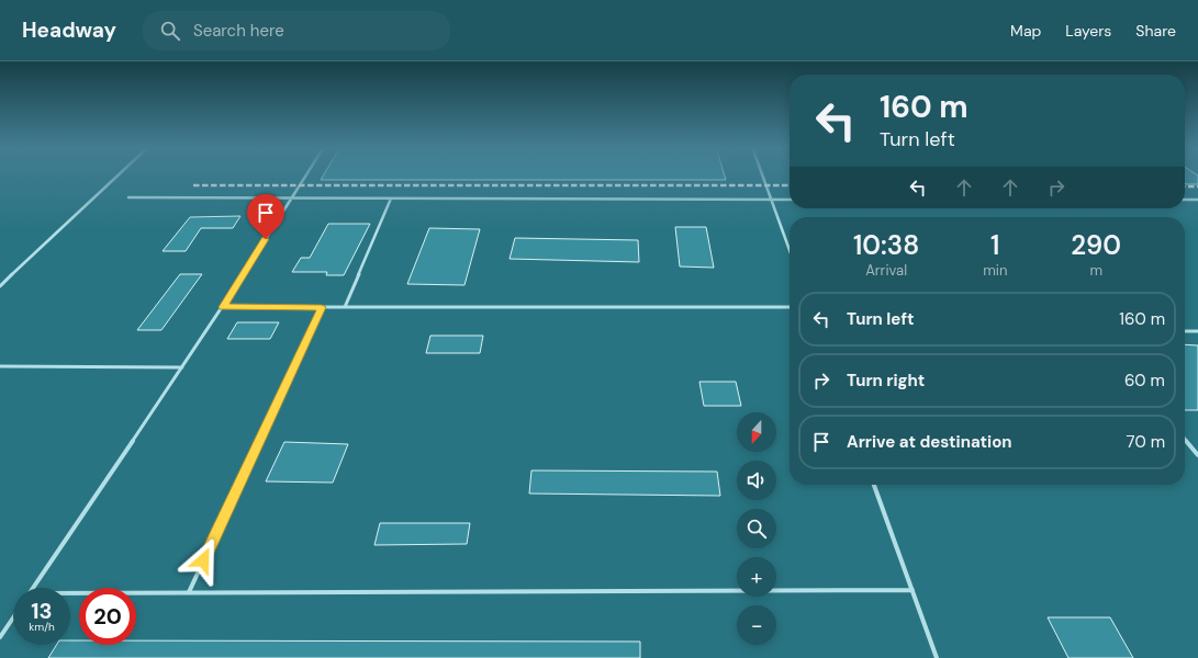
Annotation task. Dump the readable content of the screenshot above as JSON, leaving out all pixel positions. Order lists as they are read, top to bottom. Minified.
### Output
{"north":"bottom","page":{"header":"Headway","search":"Search here","nav":["Map","Layers","Share"],"turn":["160 m","Turn left"],"eta":["10:38","Arrival","1","min","290","m"],"list":[{"name":"Turn left","value":"160 m"},{"name":"Turn right","value":"60 m"},{"name":"Arrive at destination","value":"70 m"}],"map_buttons":["+","−"],"speed":"13 km/h","limit":"20"}}
